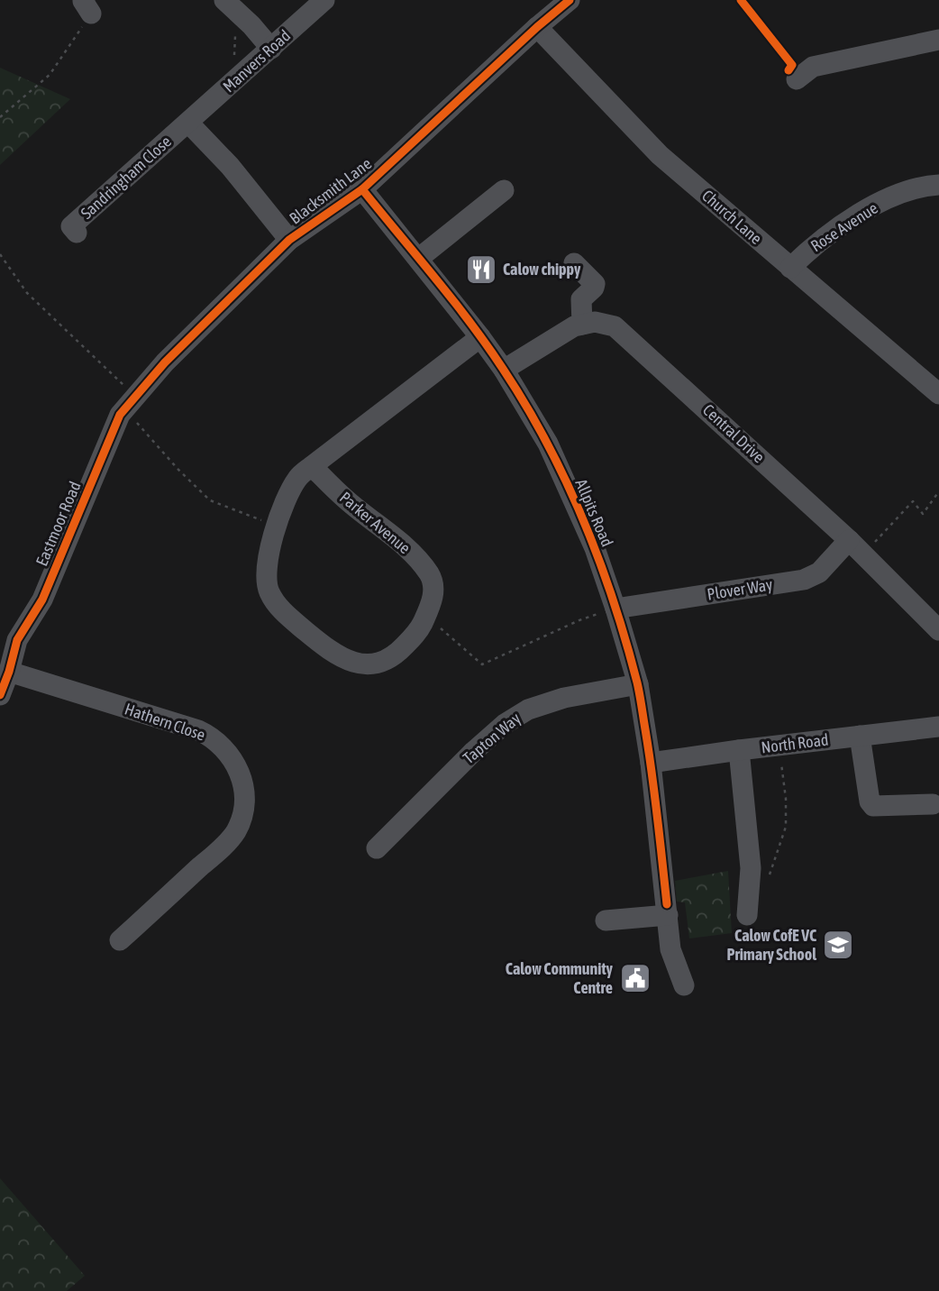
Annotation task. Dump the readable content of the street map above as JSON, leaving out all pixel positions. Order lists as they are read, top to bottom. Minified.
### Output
{"streets":{"street":["Manvers Road","Sandringham Close","Blacksmith Lane","Church Lane","Rose Avenue","Central Drive","Allpits Road","Parker Avenue","Eastmoor Road","Plover Way","Hathern Close","Tapton Way","North Road"]},"crossings":[["Manvers Road","Sandringham Close"],["Blacksmith Lane","Church Lane"],["Blacksmith Lane","Allpits Road"],["Blacksmith Lane","Eastmoor Road"],["Church Lane","Rose Avenue"],["Central Drive","Allpits Road"],["Central Drive","Plover Way"],["Allpits Road","Parker Avenue"],["Allpits Road","Plover Way"],["Allpits Road","Tapton Way"],["Allpits Road","North Road"],["Eastmoor Road","Hathern Close"]],"places":{"restaurant":["Calow chippy"],"school or university":["Calow CofE VC Primary School"],"public building":["Calow Community Centre"]}}
